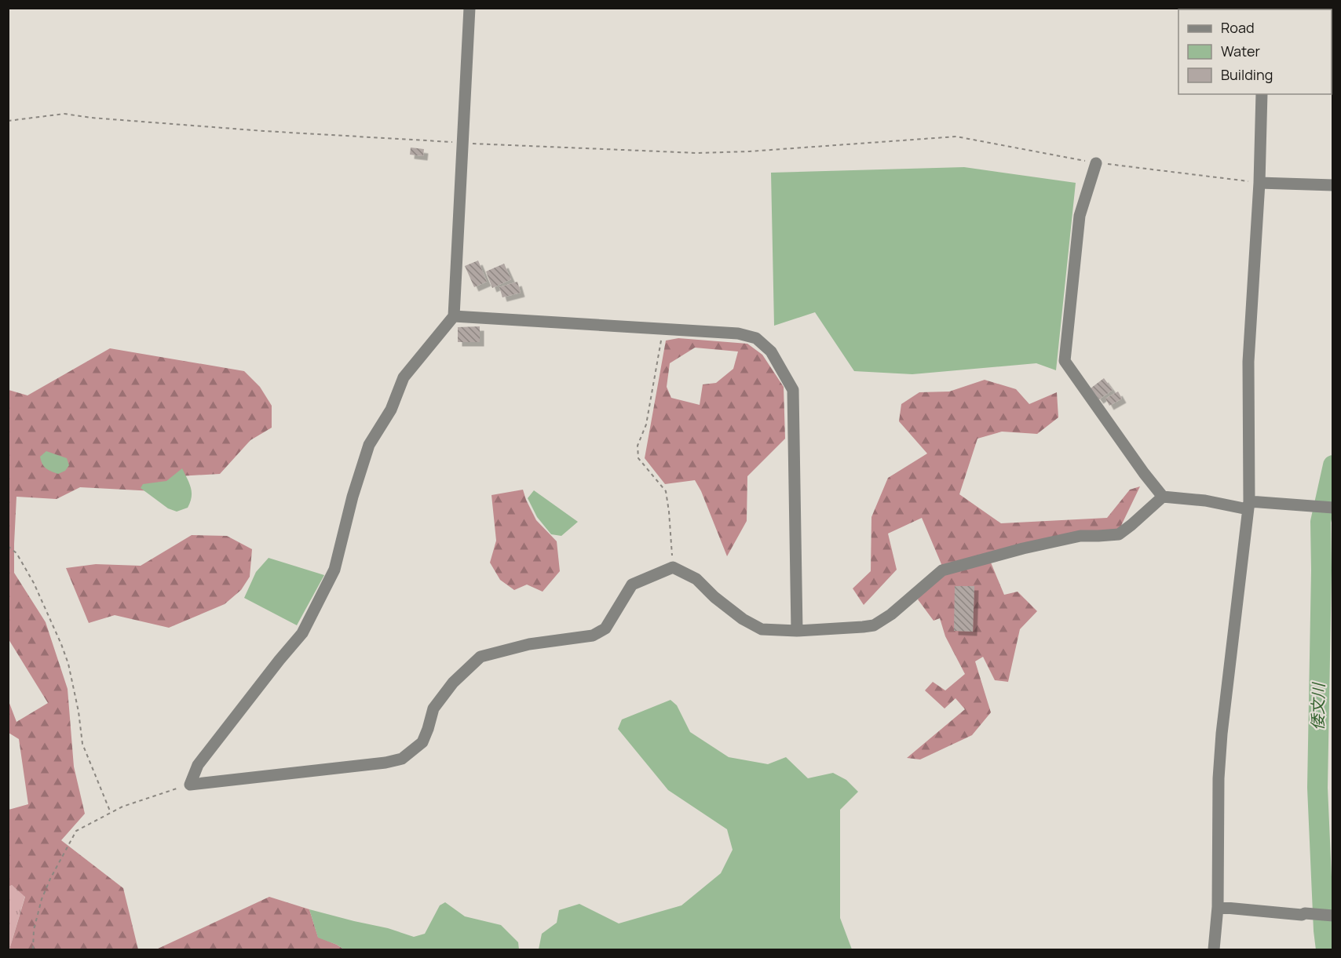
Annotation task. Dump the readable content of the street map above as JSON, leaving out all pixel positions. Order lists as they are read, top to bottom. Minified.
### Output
{"water":["倭文川"],"legend":["Road","Water","Building"]}
